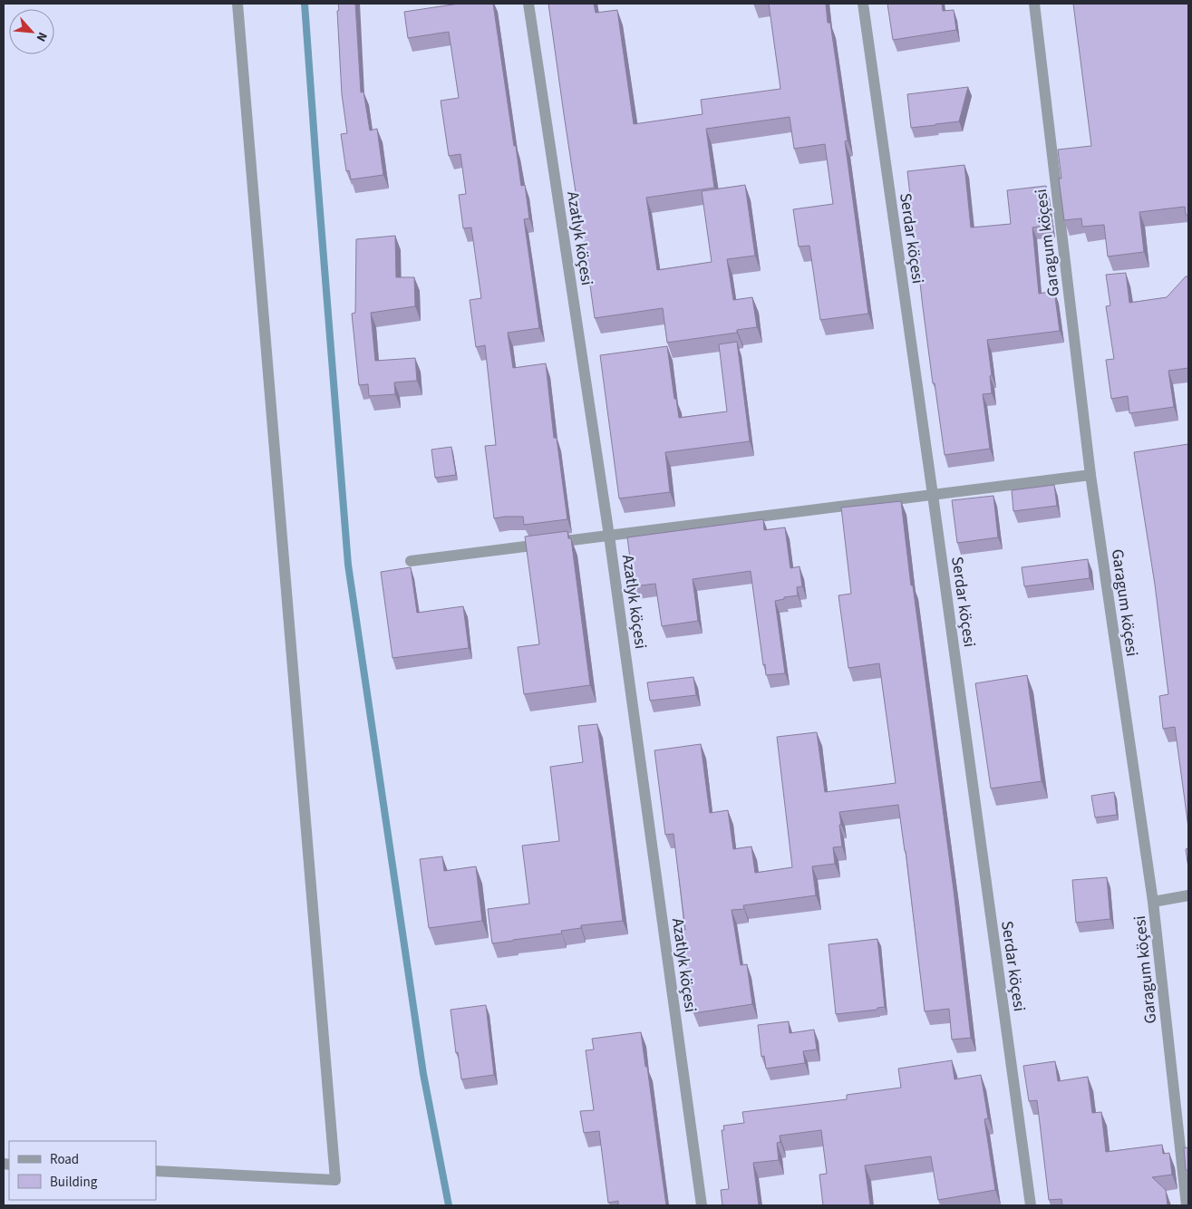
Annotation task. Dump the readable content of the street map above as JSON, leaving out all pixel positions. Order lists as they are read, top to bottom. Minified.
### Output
{"streets":{"street":["Azatlyk köçesi","Serdar köçesi","Garagum köçesi"]},"legend":["Road","Building"],"north":"bottom right"}
